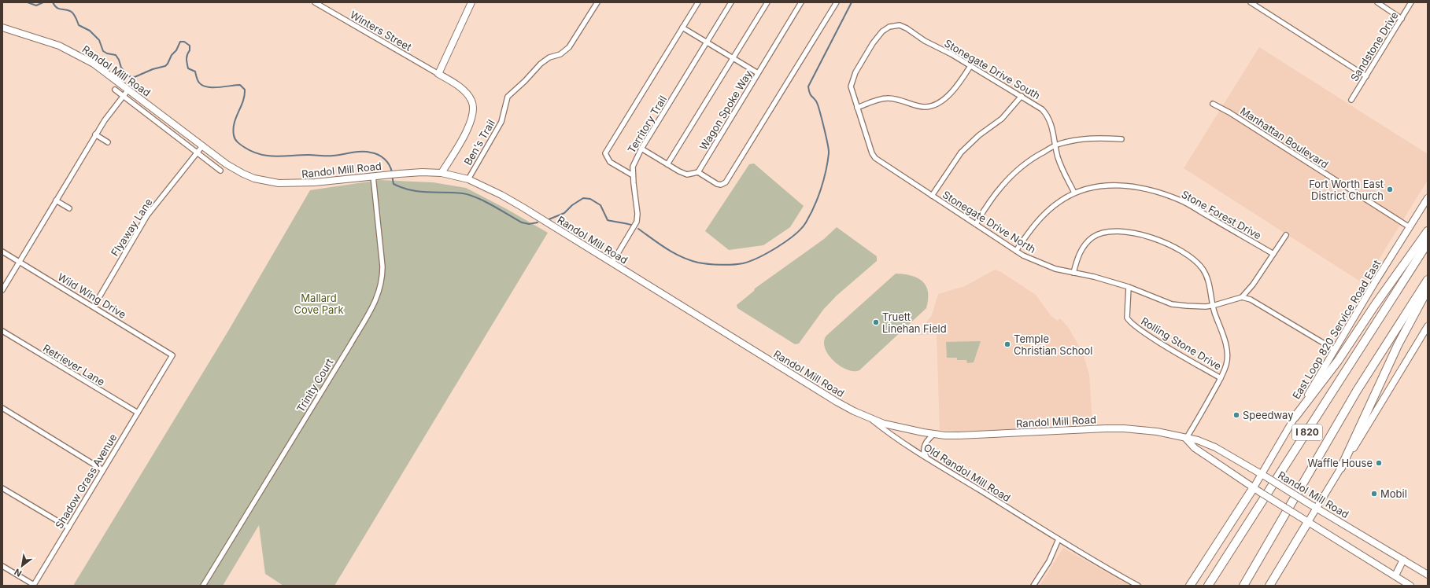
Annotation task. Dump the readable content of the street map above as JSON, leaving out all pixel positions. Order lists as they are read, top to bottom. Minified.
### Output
{"streets":{"highway":["I 820"],"main road":["Randol Mill Road","East Loop 820 Service Road East"],"street":["Winters Street","Sandstone Drive","Stonegate Drive South","Wagon Spoke Way","Territory Trail","Manhattan Boulevard","Ben's Trail","Stone Forest Drive","Stonegate Drive North","Flyaway Lane","Wild Wing Drive","Rolling Stone Drive","Retriever Lane","Trinity Court","Old Randol Mill Road","Shadow Grass Avenue"]},"crossings":[["Stonegate Drive South","Stone Forest Drive"],["Stonegate Drive South","Stonegate Drive North"],["Randol Mill Road","Territory Trail"],["Randol Mill Road","Ben's Trail"],["Randol Mill Road","Flyaway Lane"],["Randol Mill Road","East Loop 820 Service Road East"],["Randol Mill Road","Trinity Court"],["Randol Mill Road","Old Randol Mill Road"],["Manhattan Boulevard","East Loop 820 Service Road East"],["Stone Forest Drive","Stonegate Drive North"],["Stonegate Drive North","Rolling Stone Drive"],["Flyaway Lane","Wild Wing Drive"],["Wild Wing Drive","Shadow Grass Avenue"],["Retriever Lane","Shadow Grass Avenue"]],"parks":["Mallard Cove Park"],"places":["Fort Worth East District Church","Truett Linehan Field","Temple Christian School","Speedway","Waffle House","Mobil"],"north":"bottom left"}
